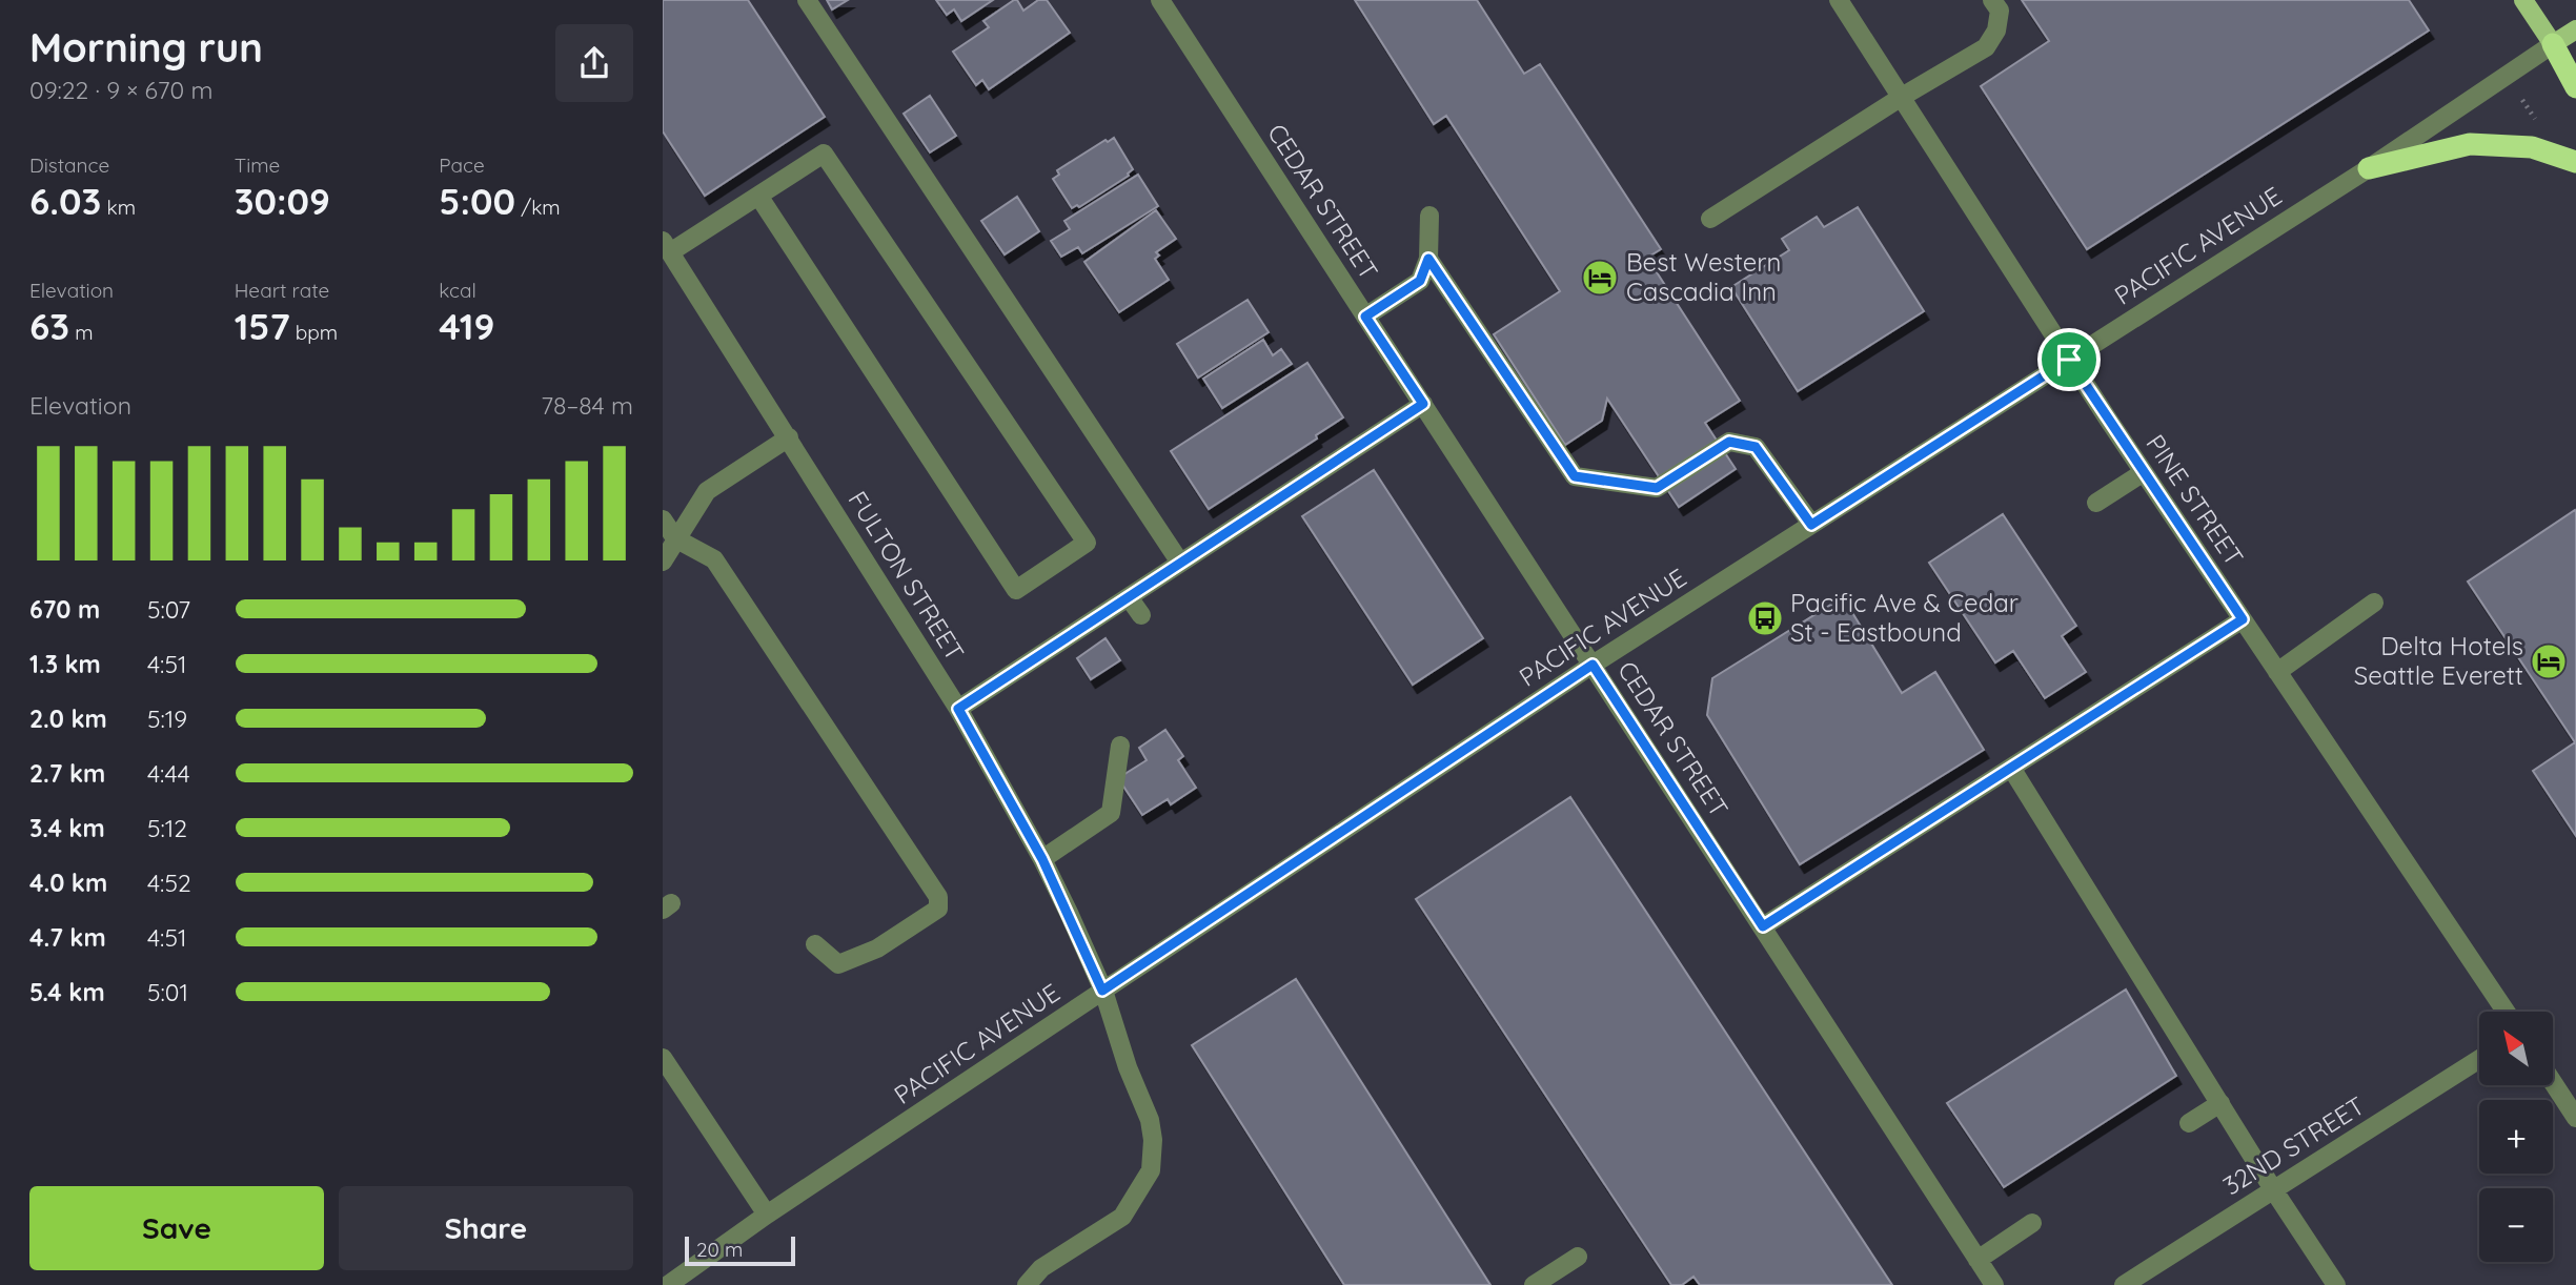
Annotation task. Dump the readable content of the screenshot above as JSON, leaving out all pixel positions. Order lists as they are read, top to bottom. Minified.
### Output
{"streets":{"main road":["PACIFIC AVENUE"],"street":["CEDAR STREET","PINE STREET","FULTON STREET","32ND STREET"]},"crossings":[["CEDAR STREET","PACIFIC AVENUE"],["PACIFIC AVENUE","PINE STREET"],["PACIFIC AVENUE","FULTON STREET"]],"places":{"hotel":["Best Western Cascadia Inn","Delta Hotels Seattle Everett"],"bus stop":["Pacific Ave & Cedar St - Eastbound"]},"scale_bar":"20 m","north":"top left","page":{"heading":["Morning run","09:22 · 9 × 670 m"],"stats":[["Distance","6.03 km"],["Time","30:09"],["Pace","5:00 /km"],["Elevation","63 m"],["Heart rate","157 bpm"],["kcal","419"]],"chart":["Elevation","78–84 m"],"list":[{"name":"670 m","note":"5:07"},{"name":"1.3 km","note":"4:51"},{"name":"2.0 km","note":"5:19"},{"name":"2.7 km","note":"4:44"},{"name":"3.4 km","note":"5:12"},{"name":"4.0 km","note":"4:52"},{"name":"4.7 km","note":"4:51"},{"name":"5.4 km","note":"5:01"}],"map_buttons":["+","−"],"buttons":["Save","Share"],"scale":"20 m"}}
